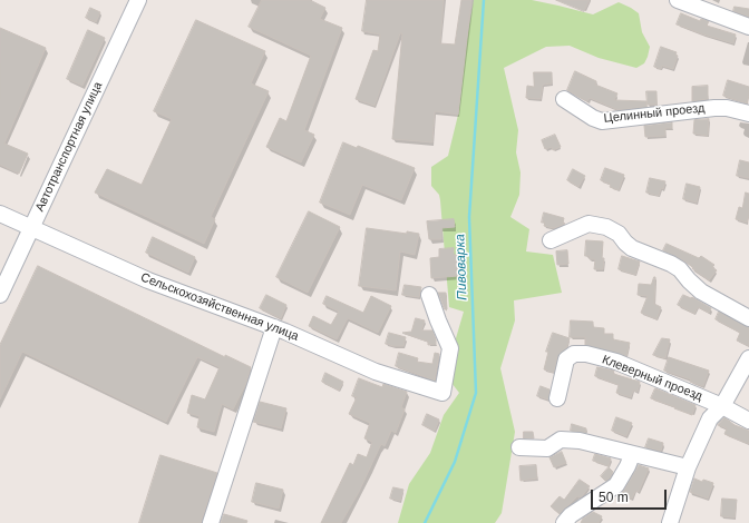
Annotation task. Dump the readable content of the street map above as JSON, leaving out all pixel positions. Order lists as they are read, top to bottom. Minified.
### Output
{"streets":{"street":["Целинный проезд","Автотранспортная улица","Сельскохозяйственная улица","Клеверный проезд"]},"crossings":[["Автотранспортная улица","Сельскохозяйственная улица"]],"water":["Пивоварка"],"scale_bar":"50 m"}
